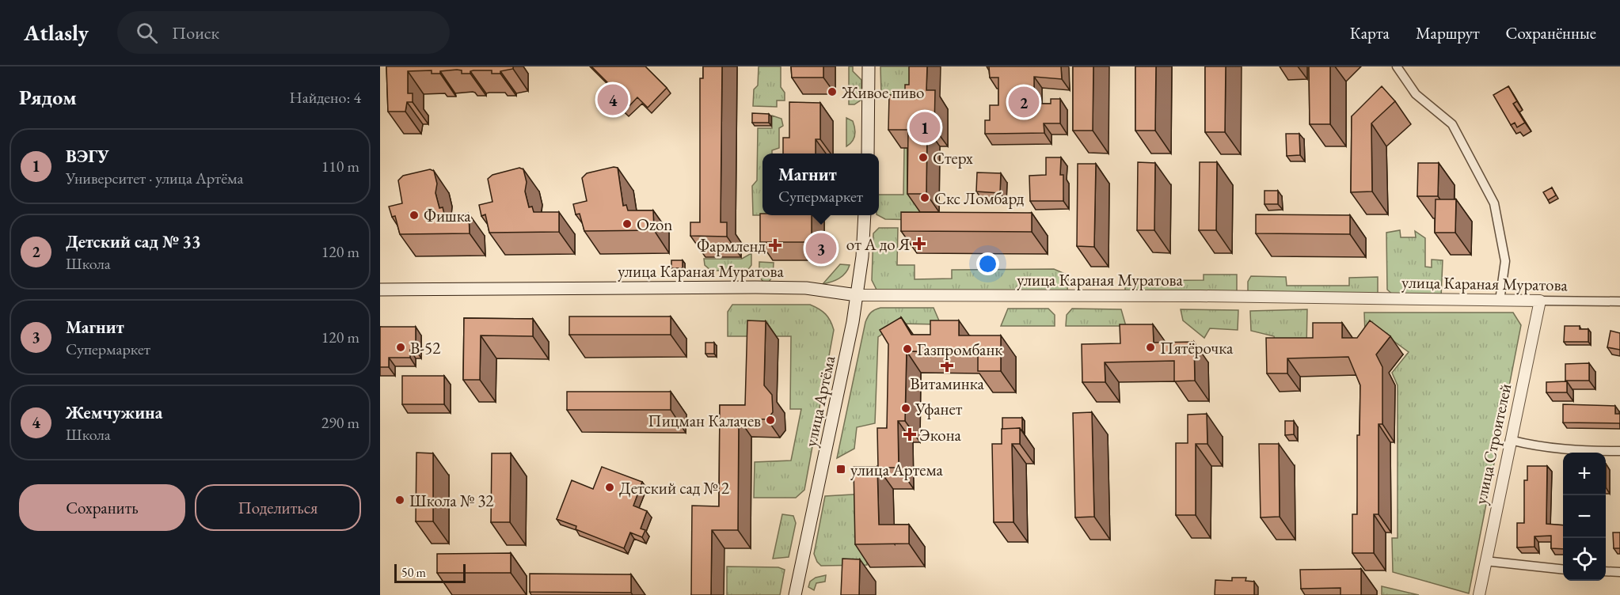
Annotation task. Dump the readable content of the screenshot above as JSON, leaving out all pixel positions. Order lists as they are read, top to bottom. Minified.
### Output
{"streets":{"main road":["улица Караная Муратова","улица Артёма"],"street":["улица Строителей"]},"crossings":[["улица Караная Муратова","улица Артёма"],["улица Караная Муратова","улица Строителей"]],"places":{"other":["Живое пиво","Стерх","Скс Ломбард","Фишка","Ozon","B-52","Пятёрочка","Газпромбанк","Уфанет","Пицман Калачев","Детский сад № 2","Школа № 32"],"health":["от А до Я","Фармленд","Витаминка","Экона"],"transit":["улица Артема"]},"scale_bar":"50 m","page":{"header":"Atlasly","search":"Поиск","nav":["Карта","Маршрут","Сохранённые"],"heading":["Рядом","Найдено: 4"],"pins":["4","2","1","3"],"list":[{"mark":"1","name":"ВЭГУ","note":"Университет · улица Артёма","value":"110 m"},{"mark":"2","name":"Детский сад № 33","note":"Школа","value":"120 m"},{"mark":"3","name":"Магнит","note":"Супермаркет","value":"120 m"},{"mark":"4","name":"Жемчужина","note":"Школа","value":"290 m"}],"popup":["Магнит","Супермаркет"],"map_buttons":["+","−"],"buttons":["Сохранить","Поделиться"],"scale":"50 m"}}
